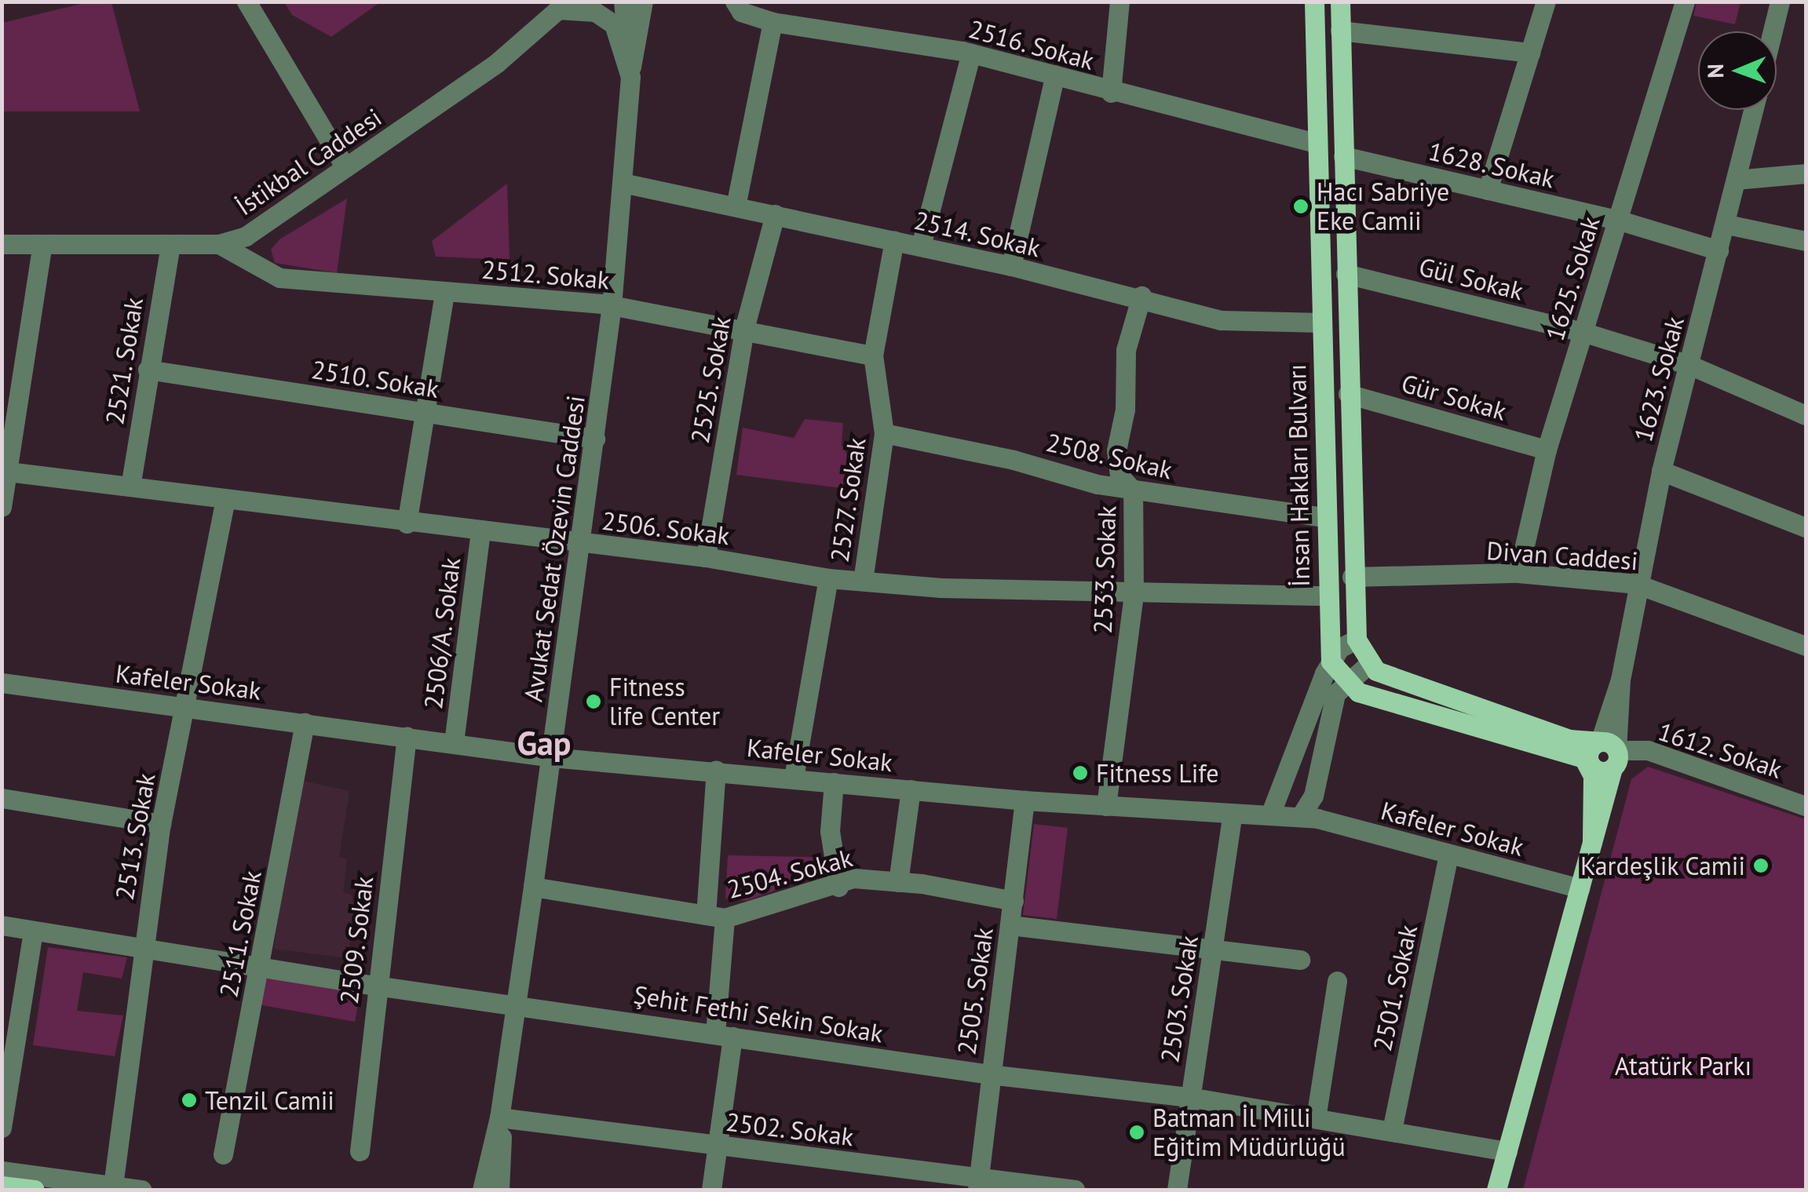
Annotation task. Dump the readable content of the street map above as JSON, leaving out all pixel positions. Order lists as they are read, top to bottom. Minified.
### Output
{"streets":{"main road":["İnsan Hakları Bulvarı"],"street":["2516. Sokak","İstikbal Caddesi","1628. Sokak","2514. Sokak","2512. Sokak","Gül Sokak","1625. Sokak","2521. Sokak","2510. Sokak","1623. Sokak","2525. Sokak","Gür Sokak","2508. Sokak","2527. Sokak","2506. Sokak","Avukat Sedat Özevin Caddesi","Divan Caddesi","2533. Sokak","2506/A. Sokak","Kafeler Sokak","1612. Sokak","2513. Sokak","2504. Sokak","2511. Sokak","2509. Sokak","2501. Sokak","2505. Sokak","2503. Sokak","Şehit Fethi Sekin Sokak","2502. Sokak"]},"crossings":[["2516. Sokak","İnsan Hakları Bulvarı"],["İstikbal Caddesi","2512. Sokak"],["İstikbal Caddesi","2521. Sokak"],["1628. Sokak","1625. Sokak"],["1628. Sokak","1623. Sokak"],["1628. Sokak","İnsan Hakları Bulvarı"],["2514. Sokak","2525. Sokak"],["2514. Sokak","İnsan Hakları Bulvarı"],["2514. Sokak","2527. Sokak"],["2514. Sokak","Avukat Sedat Özevin Caddesi"],["2514. Sokak","2533. Sokak"],["2512. Sokak","2525. Sokak"],["2512. Sokak","2527. Sokak"],["2512. Sokak","Avukat Sedat Özevin Caddesi"],["Gül Sokak","1625. Sokak"],["Gül Sokak","1623. Sokak"],["Gül Sokak","İnsan Hakları Bulvarı"],["1625. Sokak","Gür Sokak"],["1625. Sokak","Divan Caddesi"],["2521. Sokak","2510. Sokak"],["2521. Sokak","2506. Sokak"],["2510. Sokak","Avukat Sedat Özevin Caddesi"],["1623. Sokak","Divan Caddesi"],["1623. Sokak","1612. Sokak"],["2525. Sokak","2506. Sokak"],["Gür Sokak","İnsan Hakları Bulvarı"],["2508. Sokak","İnsan Hakları Bulvarı"],["2508. Sokak","2527. Sokak"],["2508. Sokak","2533. Sokak"],["İnsan Hakları Bulvarı","2506. Sokak"],["İnsan Hakları Bulvarı","Divan Caddesi"],["2527. Sokak","2506. Sokak"],["2527. Sokak","Kafeler Sokak"],["2506. Sokak","Avukat Sedat Özevin Caddesi"],["2506. Sokak","2533. Sokak"],["2506. Sokak","2506/A. Sokak"],["2506. Sokak","2513. Sokak"],["Avukat Sedat Özevin Caddesi","Kafeler Sokak"],["Avukat Sedat Özevin Caddesi","2504. Sokak"],["Avukat Sedat Özevin Caddesi","Şehit Fethi Sekin Sokak"],["Avukat Sedat Özevin Caddesi","2502. Sokak"],["2533. Sokak","Kafeler Sokak"],["2506/A. Sokak","Kafeler Sokak"],["Kafeler Sokak","2513. Sokak"],["Kafeler Sokak","2511. Sokak"],["Kafeler Sokak","2509. Sokak"],["Kafeler Sokak","2501. Sokak"],["Kafeler Sokak","2505. Sokak"],["Kafeler Sokak","2503. Sokak"],["2513. Sokak","Şehit Fethi Sekin Sokak"],["2504. Sokak","2505. Sokak"],["2511. Sokak","Şehit Fethi Sekin Sokak"],["2509. Sokak","Şehit Fethi Sekin Sokak"],["2501. Sokak","Şehit Fethi Sekin Sokak"],["2505. Sokak","Şehit Fethi Sekin Sokak"],["2505. Sokak","2502. Sokak"],["2503. Sokak","Şehit Fethi Sekin Sokak"]],"districts":["Gap"],"parks":["Atatürk Parkı"],"places":["Hacı Sabriye Eke Camii","Fitness life Center","Fitness Life","Kardeşlik Camii","Tenzil Camii","Batman İl Milli Eğitim Müdürlüğü"],"north":"left"}
